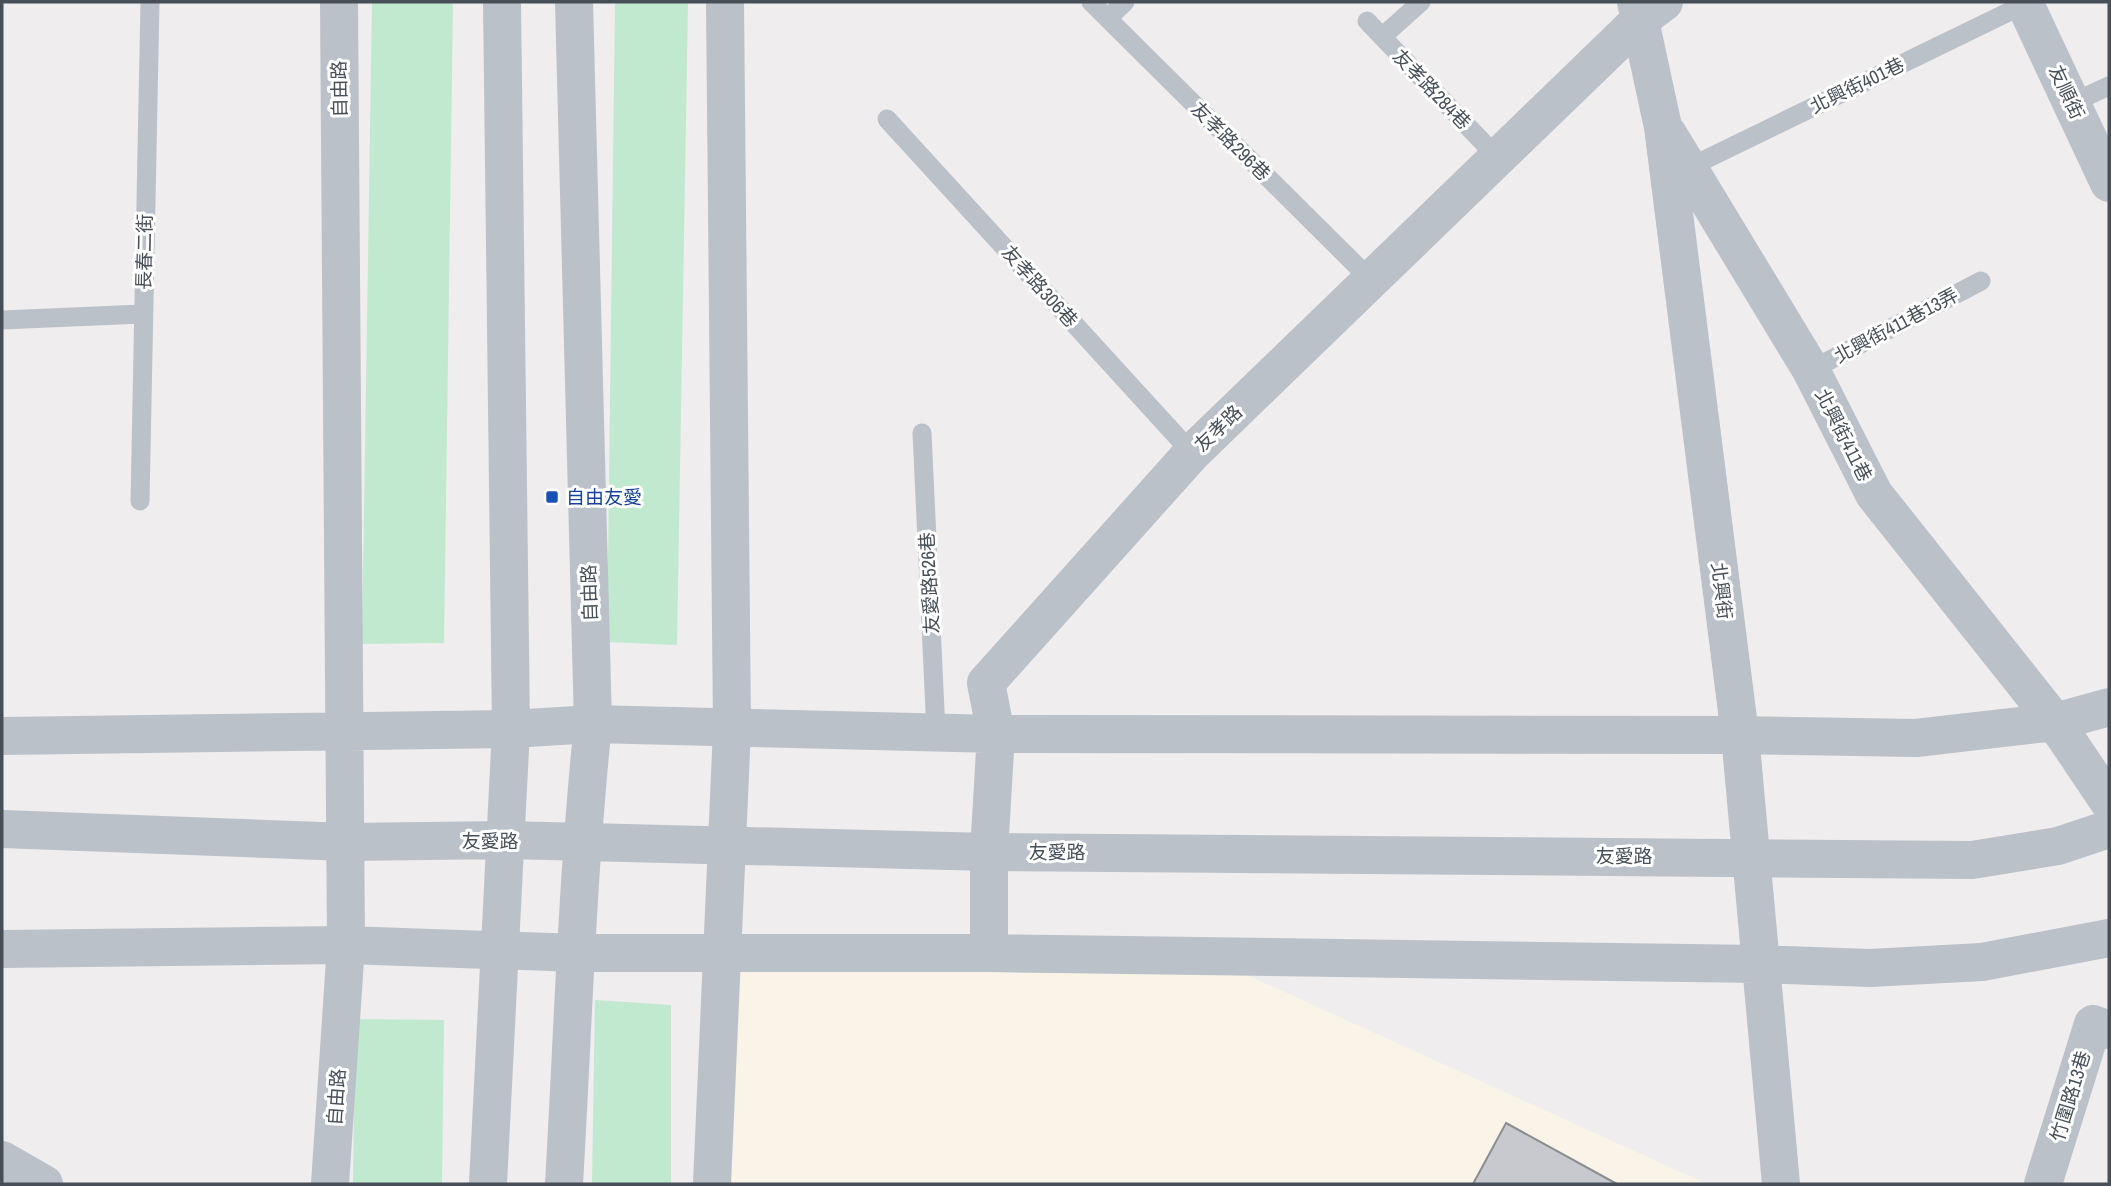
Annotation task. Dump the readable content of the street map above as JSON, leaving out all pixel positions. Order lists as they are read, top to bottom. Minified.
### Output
{"streets":{"street":["自由路","友順街","友孝路","北興街411巷","北興街","友愛路","竹圍路13巷"],"lane":["北興街401巷","友孝路284巷","友孝路296巷","長春二街","友孝路306巷","北興街411巷13弄","友愛路526巷"]},"crossings":[["北興街401巷","友順街"],["北興街401巷","北興街411巷"],["自由路","友愛路"],["友孝路284巷","友孝路"],["友孝路296巷","友孝路"],["友孝路306巷","友孝路"],["北興街411巷13弄","北興街411巷"],["友孝路","北興街"],["友孝路","友愛路"],["北興街411巷","北興街"],["北興街","友愛路"]],"places":{"transit":["自由友愛"]}}
